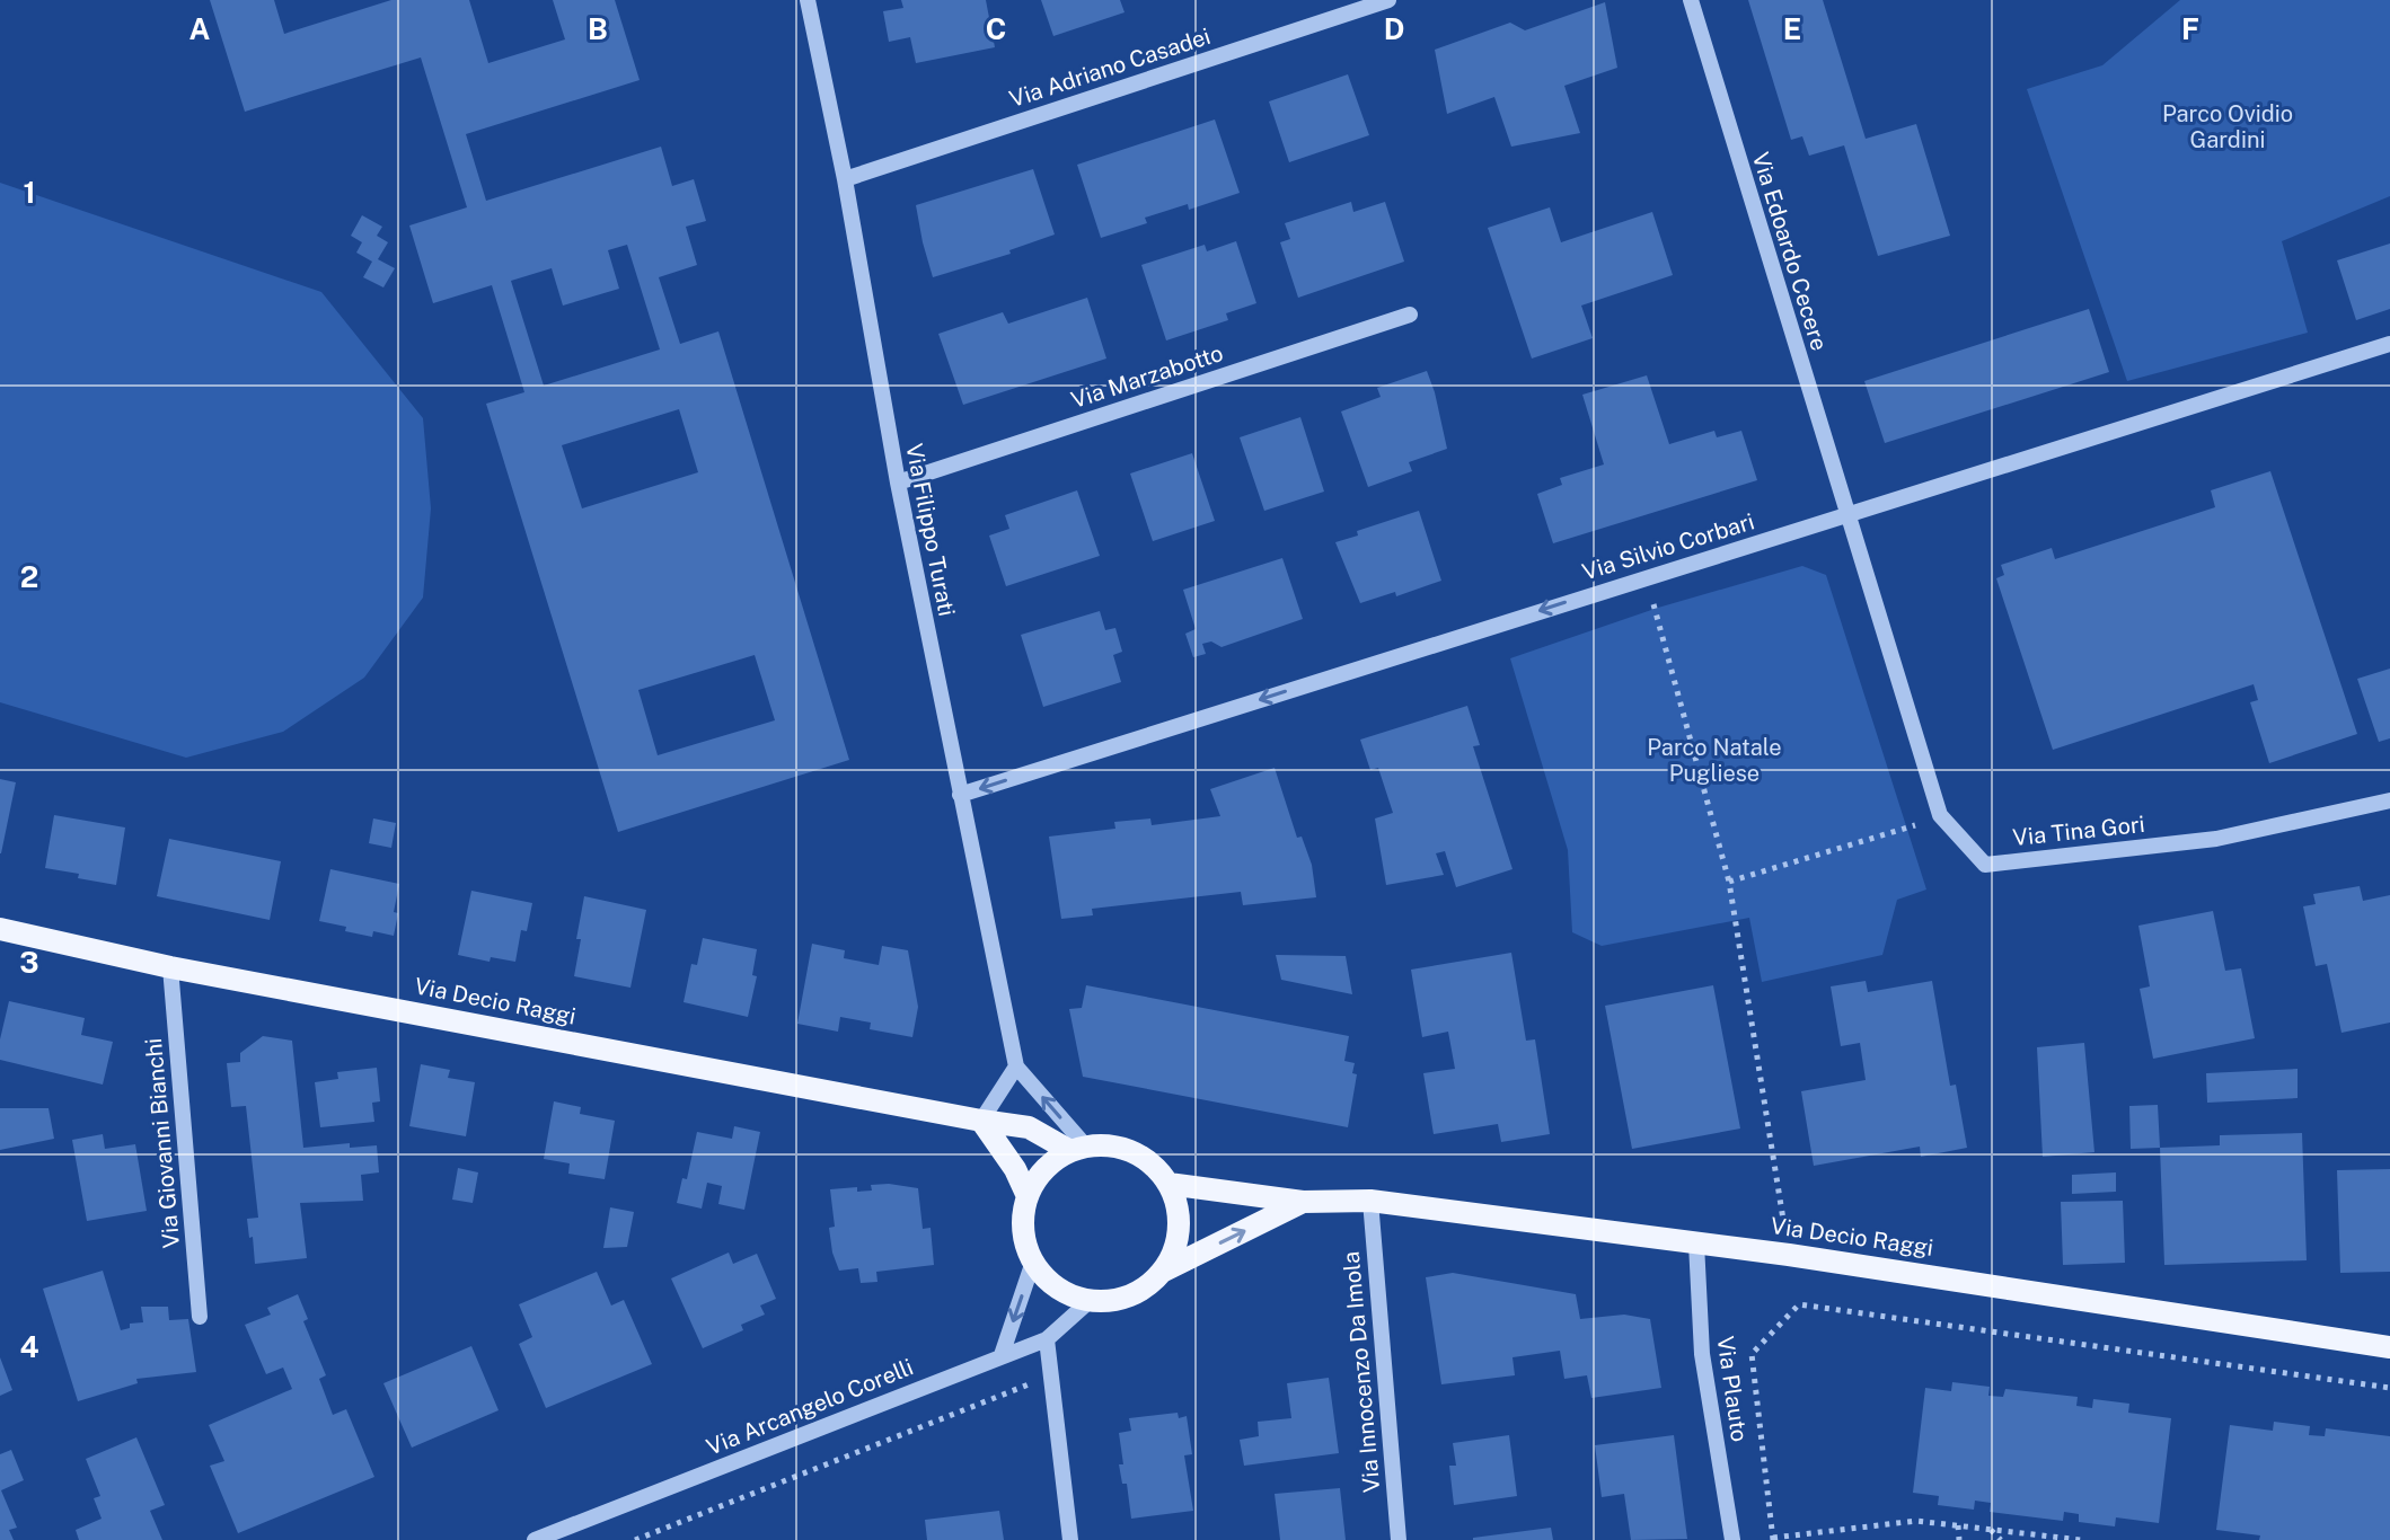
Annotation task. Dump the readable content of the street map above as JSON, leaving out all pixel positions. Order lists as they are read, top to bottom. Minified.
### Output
{"streets":{"main road":["Via Decio Raggi"],"street":["Via Adriano Casadei","Via Edoardo Cecere","Via Marzabotto","Via Filippo Turati","Via Silvio Corbari","Via Tina Gori","Via Giovanni Bianchi","Via Innocenzo Da Imola","Via Plauto","Via Arcangelo Corelli"]},"crossings":[["Via Adriano Casadei","Via Filippo Turati"],["Via Edoardo Cecere","Via Silvio Corbari"],["Via Edoardo Cecere","Via Tina Gori"],["Via Marzabotto","Via Filippo Turati"],["Via Filippo Turati","Via Silvio Corbari"],["Via Filippo Turati","Via Decio Raggi"],["Via Filippo Turati","Via Arcangelo Corelli"],["Via Silvio Corbari","Via Tina Gori"],["Via Decio Raggi","Via Giovanni Bianchi"],["Via Decio Raggi","Via Innocenzo Da Imola"],["Via Decio Raggi","Via Plauto"],["Via Decio Raggi","Via Arcangelo Corelli"]],"one_way":["Via Silvio Corbari"],"parks":["Parco Ovidio Gardini","Parco Natale Pugliese"],"grid":{"columns":["A","B","C","D","E","F"],"rows":["1","2","3","4"]}}
